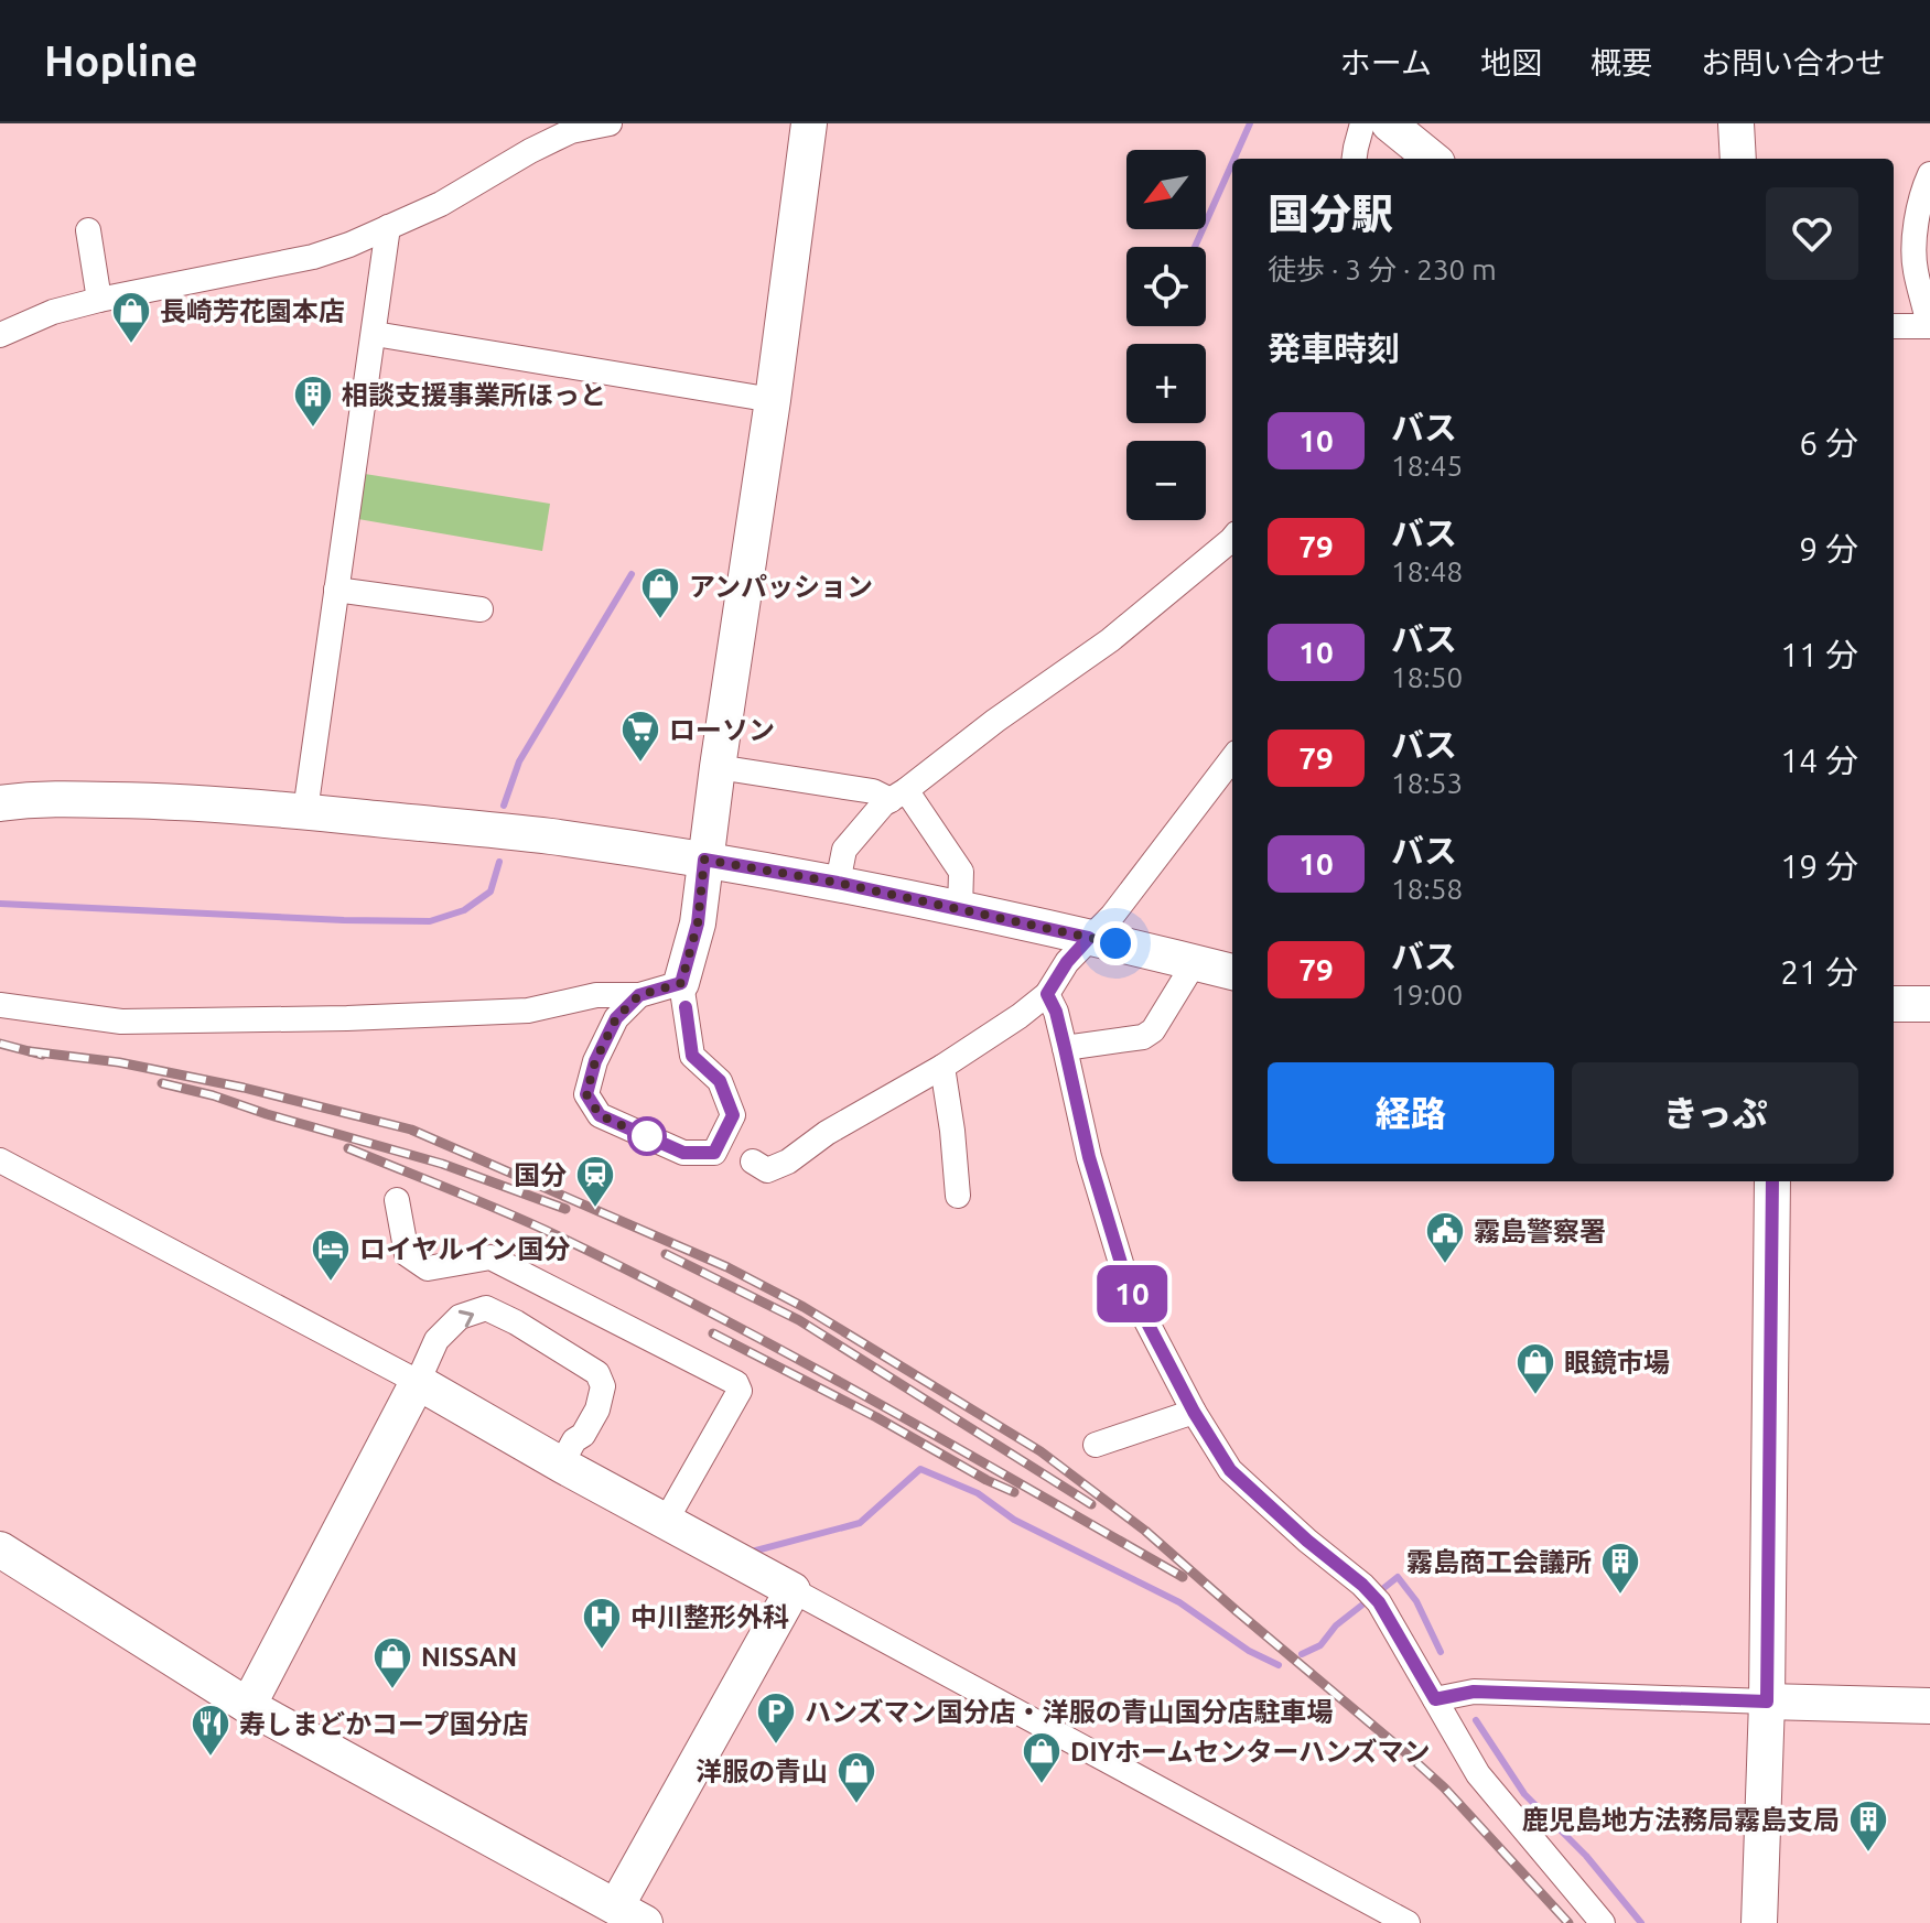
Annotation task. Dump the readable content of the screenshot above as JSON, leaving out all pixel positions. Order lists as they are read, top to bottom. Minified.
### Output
{"places":{"shop":["長崎芳花園本店","アンパッション","眼鏡市場","NISSAN","DIYホームセンターハンズマン","洋服の青山"],"building":["相談支援事業所ほっと","霧島商工会議所","鹿児島地方法務局霧島支局"],"supermarket":["ローソン"],"station":["国分"],"public building":["霧島警察署"],"hotel":["ロイヤルイン国分"],"hospital":["中川整形外科"],"parking":["ハンズマン国分店・洋服の青山国分店駐車場"],"restaurant":["寿しまどかコープ国分店"]},"lines":["bus line 10"],"north":"bottom left","page":{"header":"Hopline","nav":["ホーム","地図","概要","お問い合わせ"],"on_map":"10","map_buttons":["+","−"],"heading":[["国分駅","徒歩 · 3 分 · 230 m"],"発車時刻"],"list":[{"mark":"10","name":"バス","note":"18:45","value":"6 分"},{"mark":"79","name":"バス","note":"18:48","value":"9 分"},{"mark":"10","name":"バス","note":"18:50","value":"11 分"},{"mark":"79","name":"バス","note":"18:53","value":"14 分"},{"mark":"10","name":"バス","note":"18:58","value":"19 分"},{"mark":"79","name":"バス","note":"19:00","value":"21 分"}],"buttons":["経路","きっぷ"]}}
